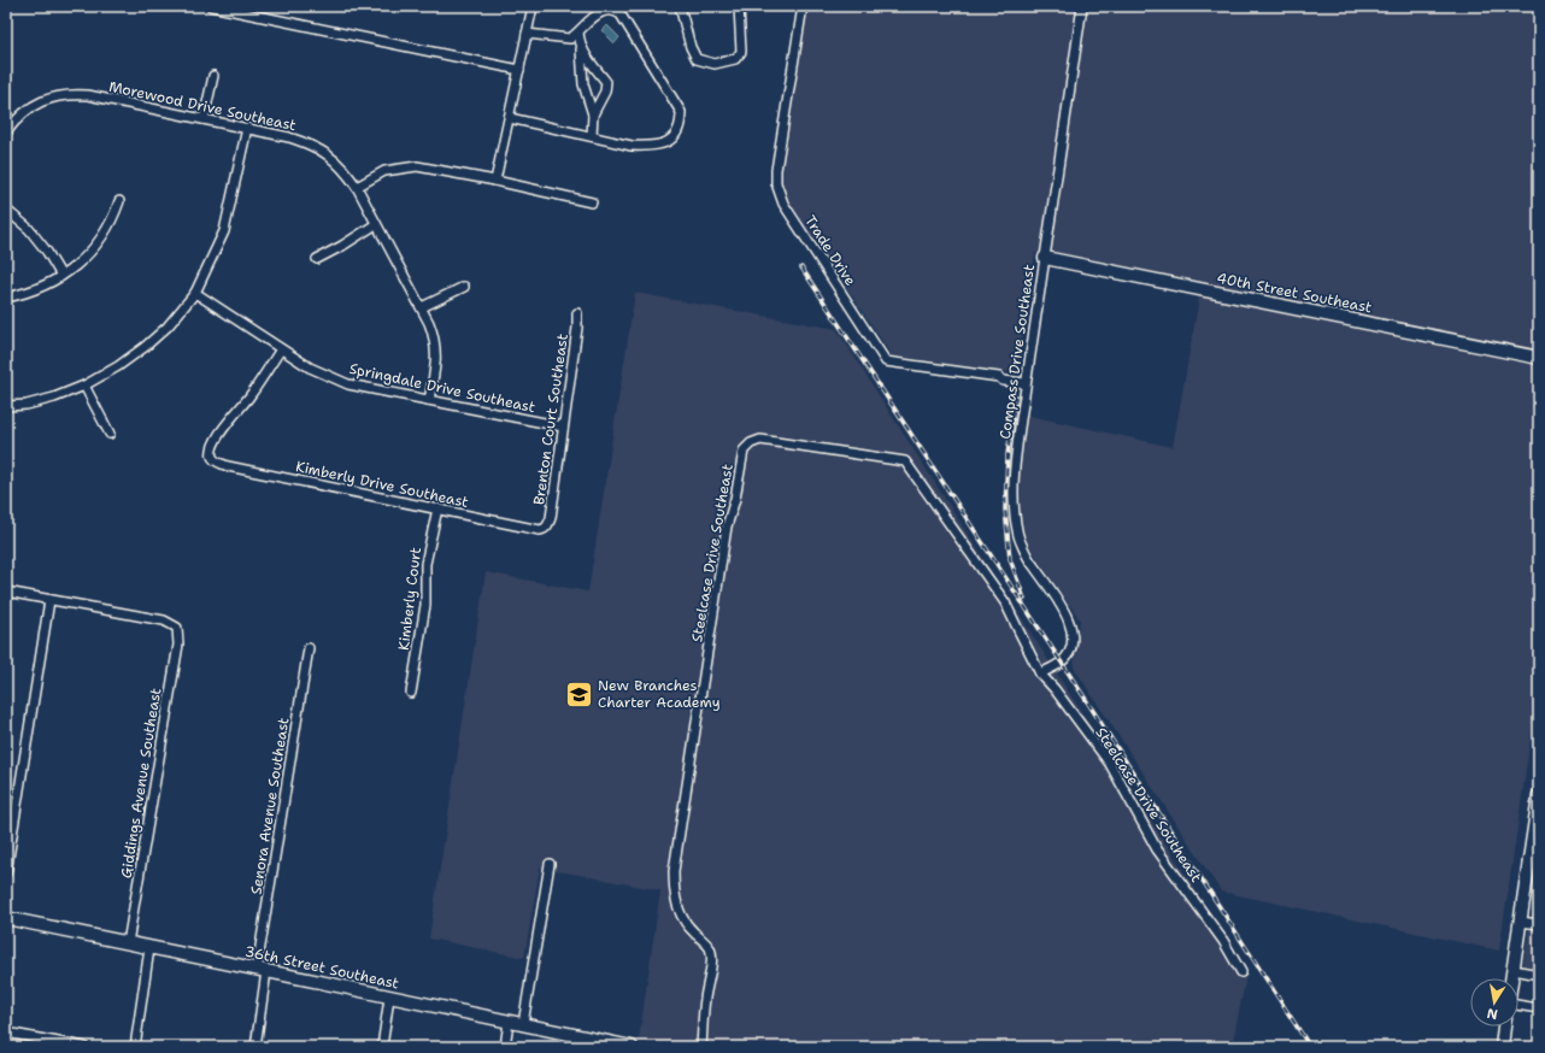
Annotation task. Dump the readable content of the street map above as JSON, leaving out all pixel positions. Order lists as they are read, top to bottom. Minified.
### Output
{"streets":{"street":["Morewood Drive Southeast","Trade Drive","40th Street Southeast","Compass Drive Southeast","Springdale Drive Southeast","Brenton Court Southeast","Kimberly Drive Southeast","Steelcase Drive Southeast","Kimberly Court","Giddings Avenue Southeast","Senora Avenue Southeast","36th Street Southeast"]},"crossings":[["Morewood Drive Southeast","Springdale Drive Southeast"],["Trade Drive","Compass Drive Southeast"],["40th Street Southeast","Compass Drive Southeast"],["Compass Drive Southeast","Steelcase Drive Southeast"],["Springdale Drive Southeast","Brenton Court Southeast"],["Springdale Drive Southeast","Kimberly Drive Southeast"],["Brenton Court Southeast","Kimberly Drive Southeast"],["Kimberly Drive Southeast","Kimberly Court"],["Giddings Avenue Southeast","36th Street Southeast"],["Senora Avenue Southeast","36th Street Southeast"]],"places":{"school or university":["New Branches Charter Academy"]},"north":"bottom"}
